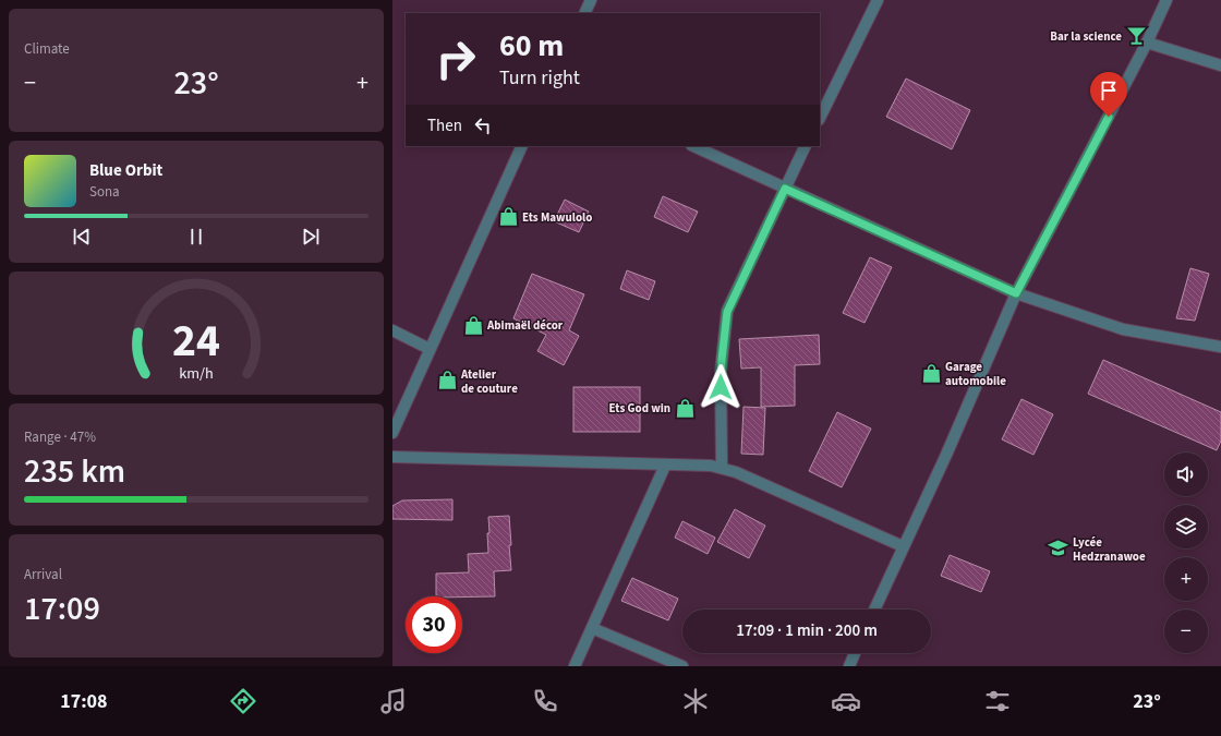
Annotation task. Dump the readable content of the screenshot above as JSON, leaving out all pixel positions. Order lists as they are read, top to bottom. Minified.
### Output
{"places":{"bar":["Bar la science"],"shop":["Ets Mawulolo","Abimaël décor","Garage automobile","Atelier de couture","Ets God win"],"school or university":["Lycée Hedzranawoe"]},"page":{"tile":["Climate",["Range · 47%","235 km"],["Arrival","17:09"]],"turn":["60 m","Turn right"],"heat":["−","23°","+"],"then":"Then","song":["Blue Orbit","Sona"],"map_buttons":["+","−"],"limit":"30","trip":"17:09 · 1 min · 200 m","tabs":["17:08","23°"],"gauge":["24","km/h"]}}
